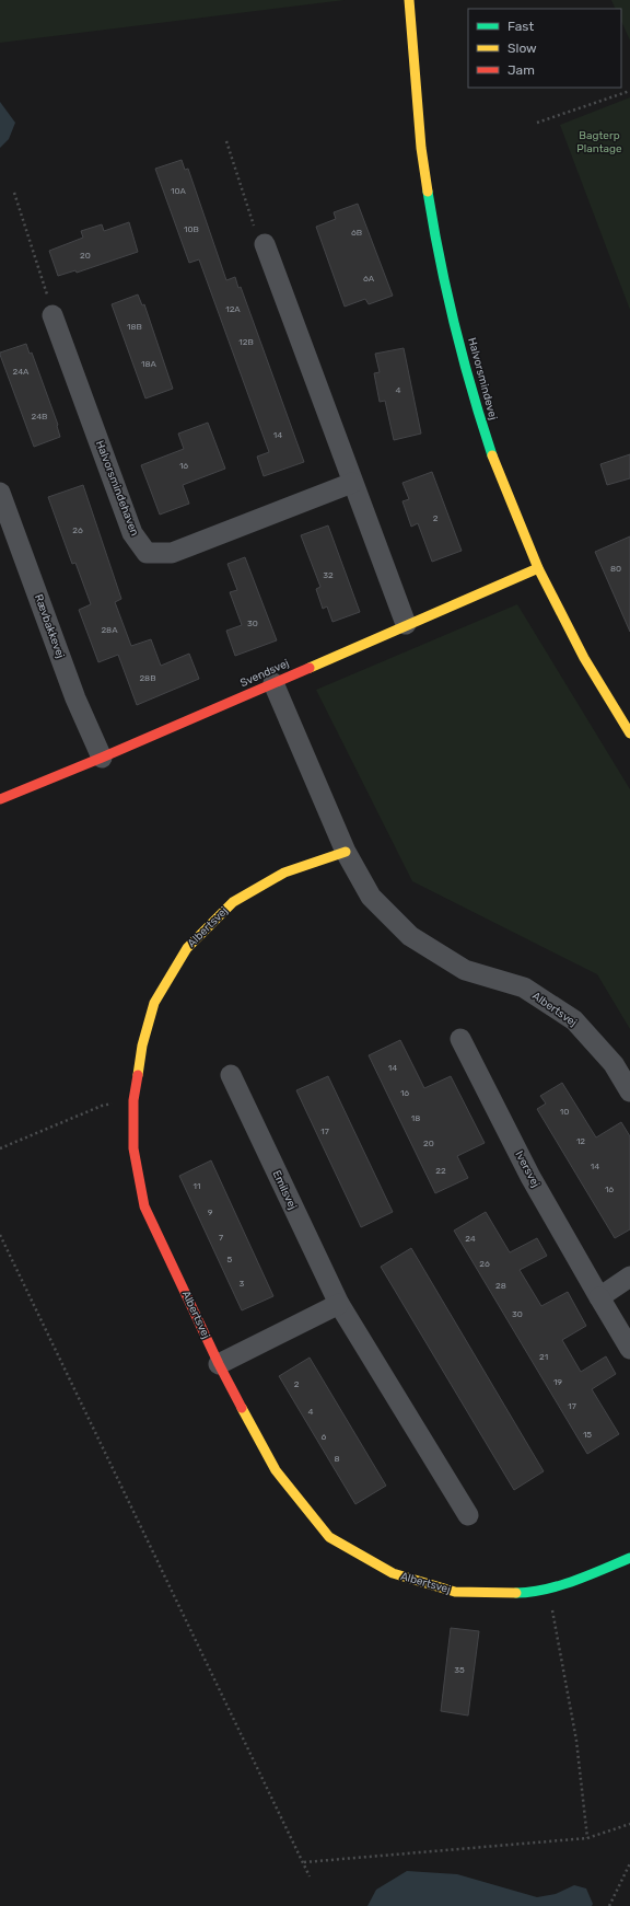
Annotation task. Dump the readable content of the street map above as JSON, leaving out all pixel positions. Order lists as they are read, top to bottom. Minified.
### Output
{"streets":{"street":["Halvorsmindevej","Halvorsmindehaven","Rævbakkevej","Svendsvej","Albertsvej","Iversvej","Emilsvej"]},"crossings":[["Halvorsmindevej","Svendsvej"],["Rævbakkevej","Svendsvej"],["Svendsvej","Albertsvej"]],"parks":["Bagterp Plantage"],"house_numbers":["10A","10B","6B","20","6A","12A","18B","12B","18A","24A","4","24B","14","16","2","26","80","32","30","28A","28B","14","16","10","18","17","12","20","14","22","11","16","9","7","24","5","26","3","28","30","21","19","2","17","4","15","6","8","35"],"legend":["Fast","Slow","Jam"]}
